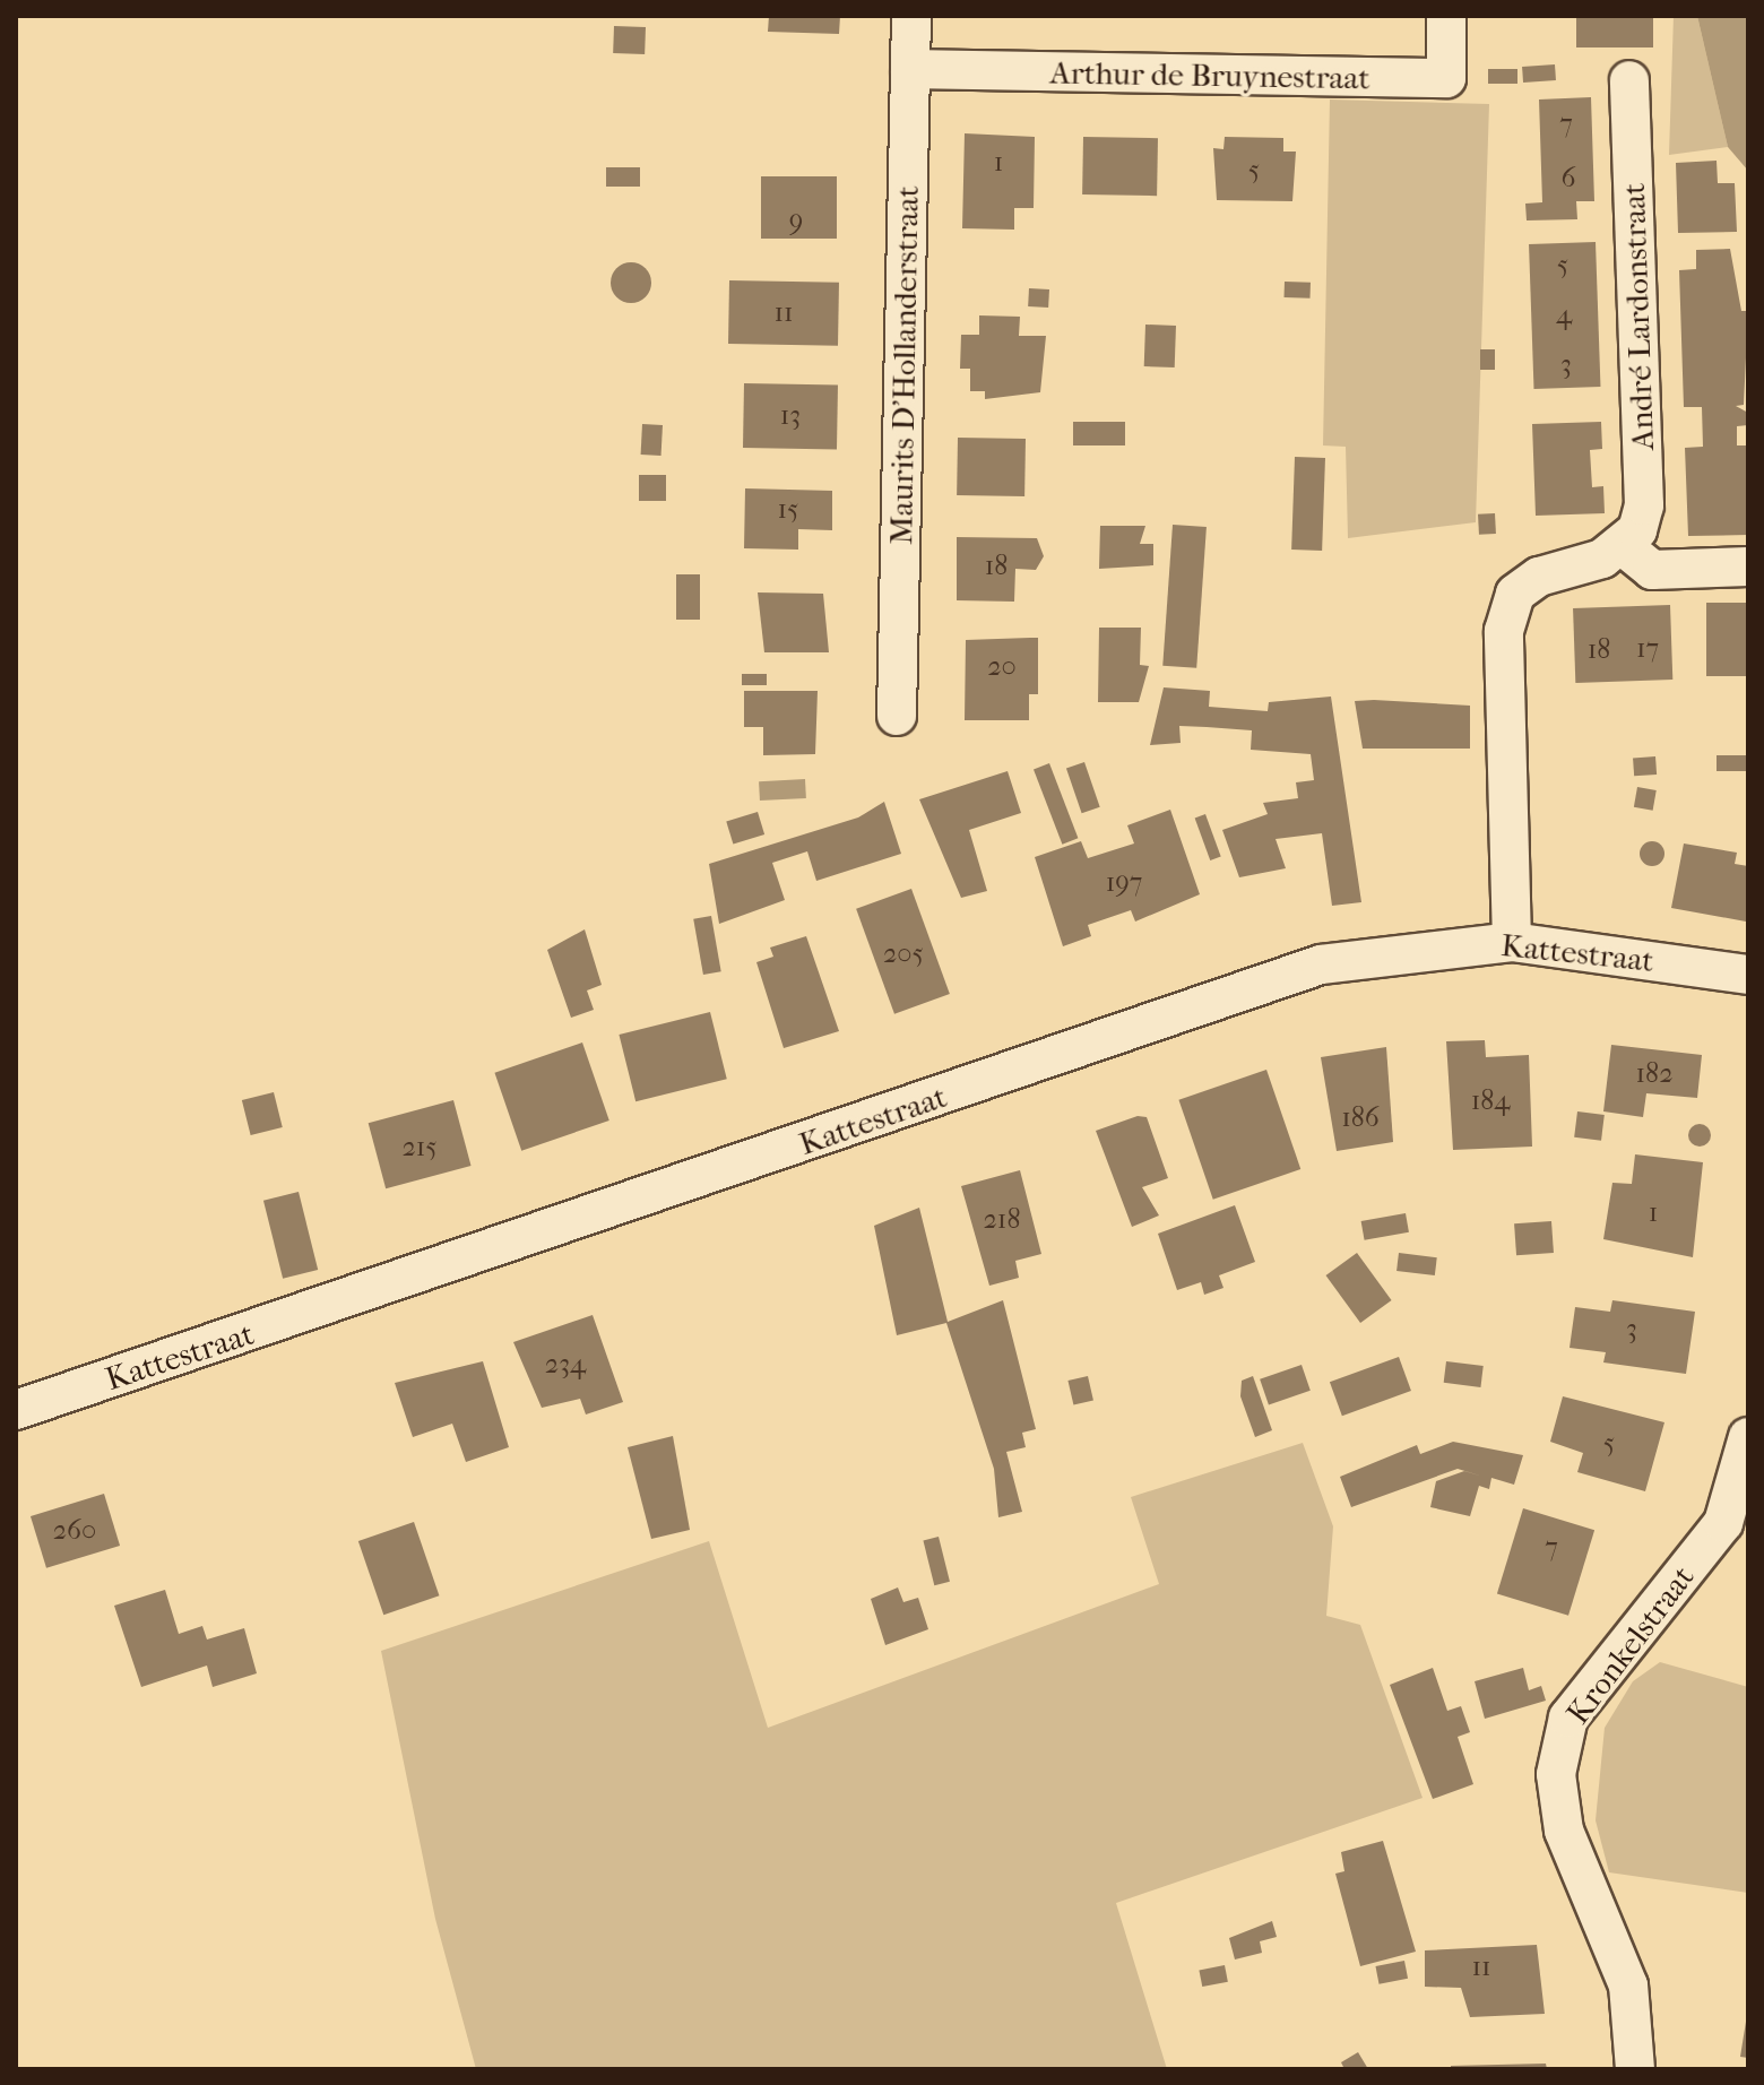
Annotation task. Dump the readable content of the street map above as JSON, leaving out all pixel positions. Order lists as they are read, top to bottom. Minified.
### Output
{"streets":{"street":["Arthur de Bruynestraat","André Lardonstraat","Maurits D'Hollanderstraat","Kattestraat","Kronkelstraat"]},"crossings":[["Arthur de Bruynestraat","Maurits D'Hollanderstraat"]],"house_numbers":["7","1","5","6","9","5","11","4","3","13","15","18","17","18","20","197","205","182","184","186","215","1","218","3","234","5","260","7","11"]}
